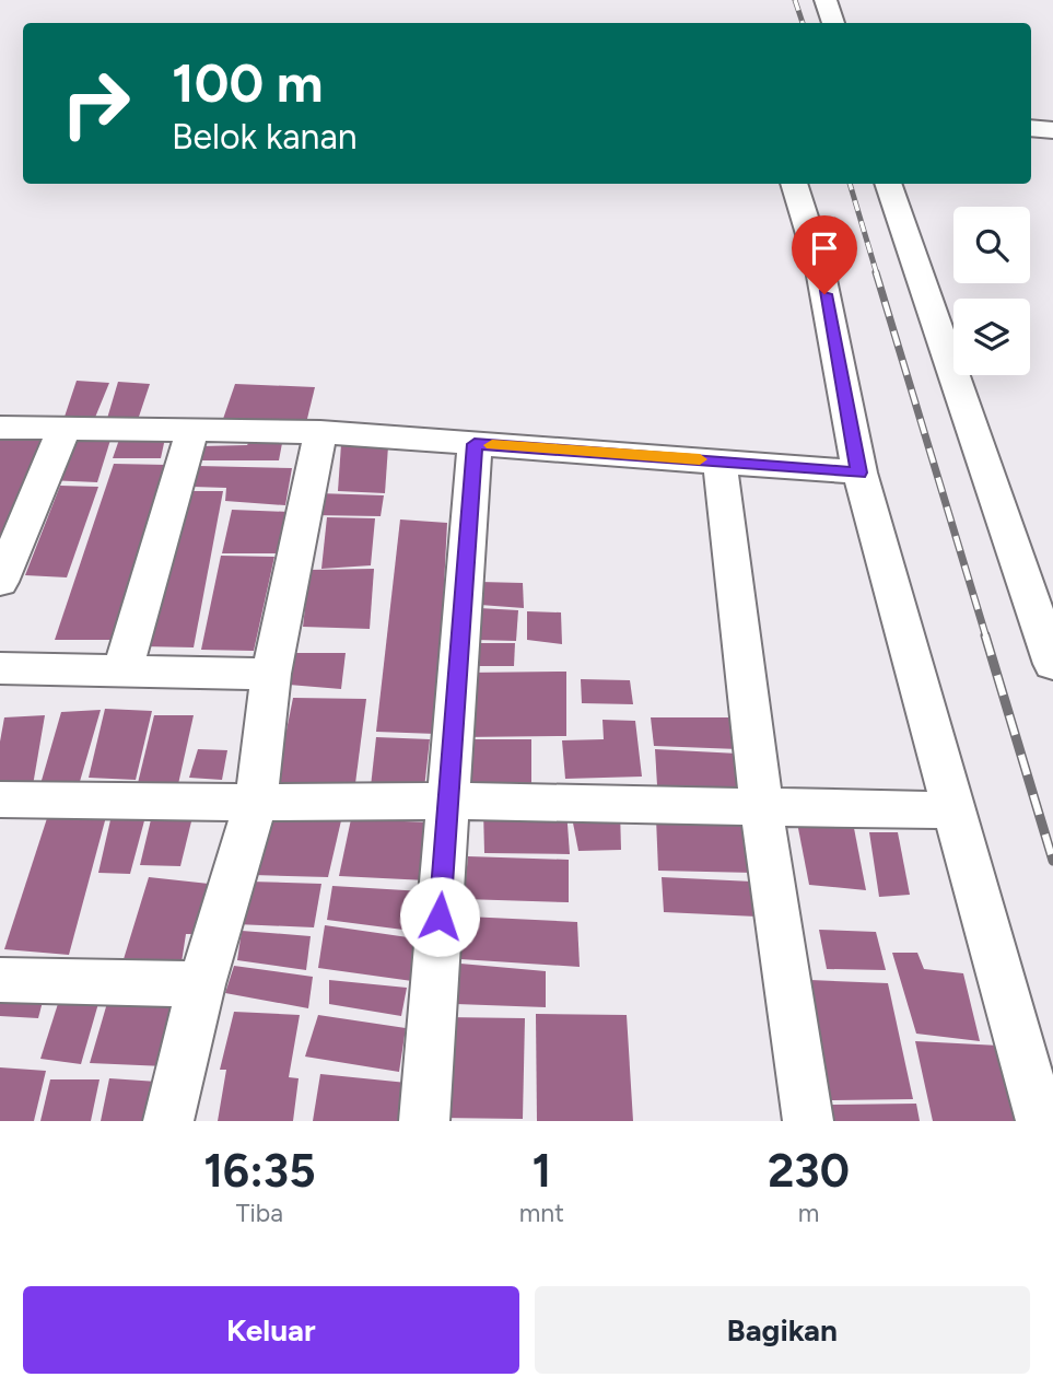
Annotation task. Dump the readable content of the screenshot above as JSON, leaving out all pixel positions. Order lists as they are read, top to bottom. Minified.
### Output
{"page":{"turn":["100 m","Belok kanan"],"eta":["16:35","Tiba","1","mnt","230","m"],"buttons":["Keluar","Bagikan"]}}
